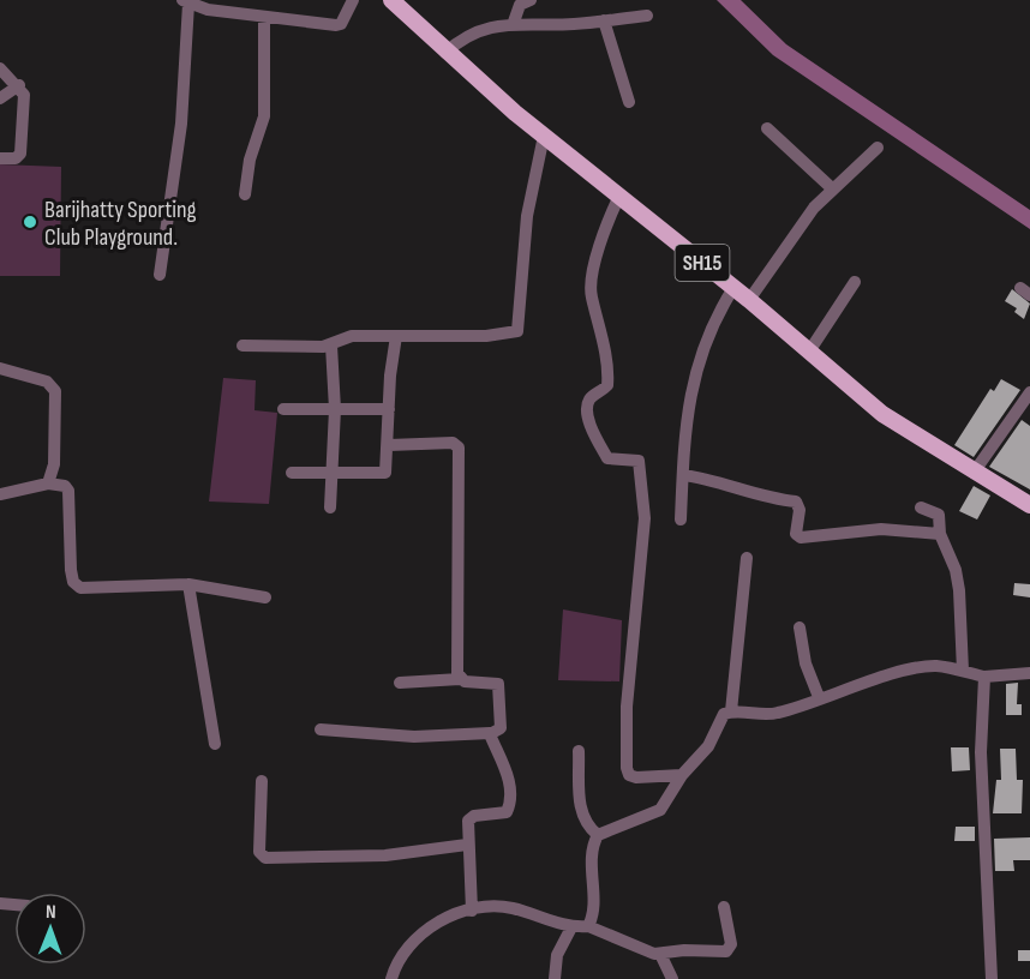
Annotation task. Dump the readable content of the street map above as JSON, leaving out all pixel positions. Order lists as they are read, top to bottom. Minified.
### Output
{"streets":{"main road":["SH15"]},"places":["Barijhatty Sporting Club Playground."],"north":"top"}
